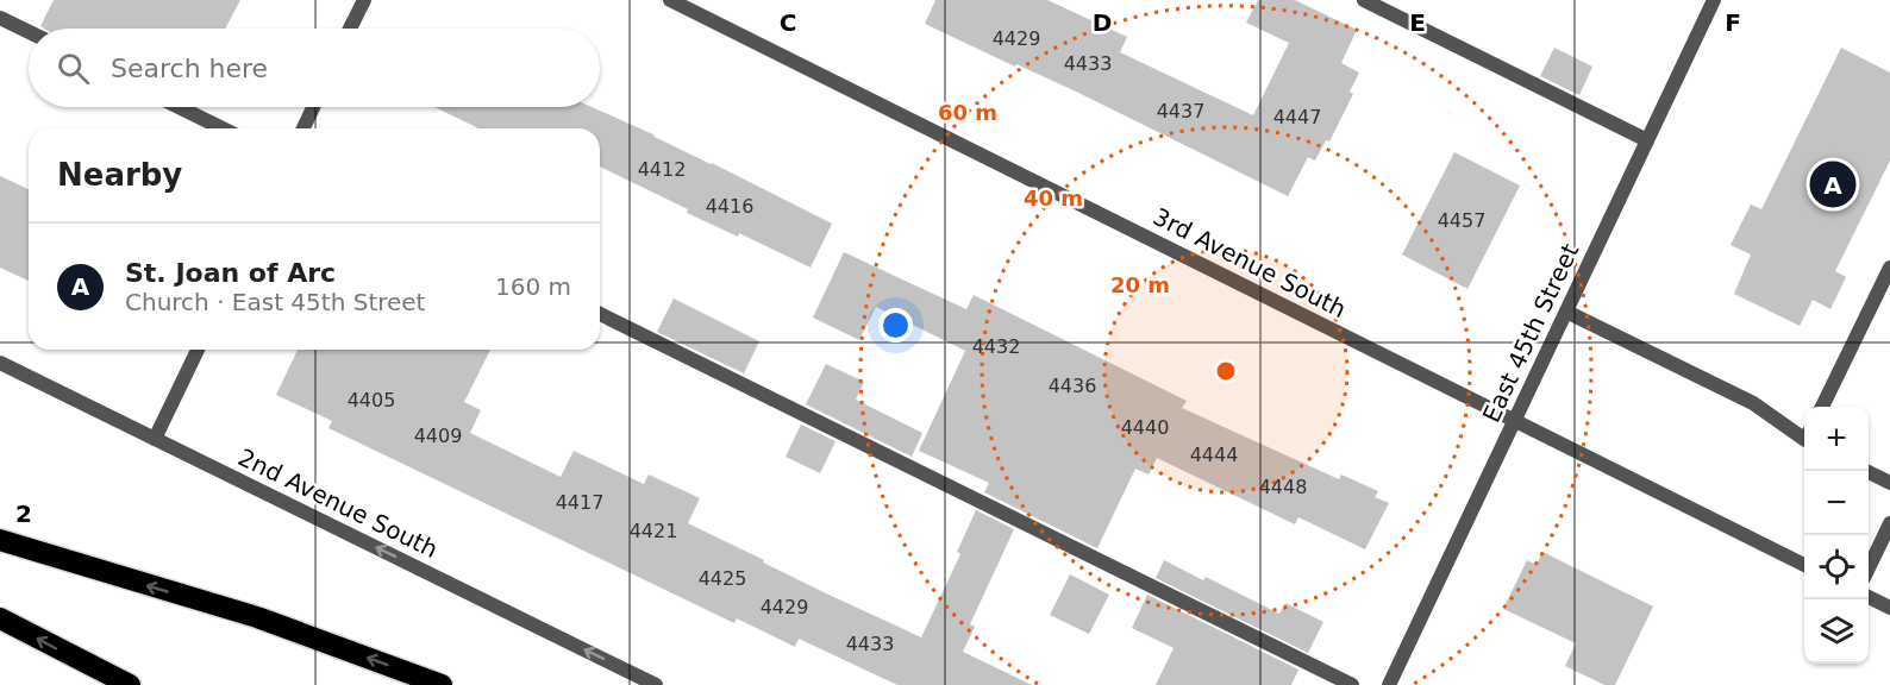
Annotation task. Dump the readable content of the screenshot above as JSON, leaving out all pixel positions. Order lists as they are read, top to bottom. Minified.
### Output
{"streets":{"street":["3rd Avenue South","East 45th Street","2nd Avenue South"]},"crossings":[["3rd Avenue South","East 45th Street"]],"one_way":["2nd Avenue South"],"house_numbers":["4429","4433","4437","4447","4412","4416","4457","4432","4436","4405","4440","4409","4444","4448","4417","4421","4425","4429","4433"],"page":{"search":"Search here","heading":"Nearby","pins":"A","list":[{"mark":"A","name":"St. Joan of Arc","note":"Church · East 45th Street","value":"160 m"}],"map_buttons":["+","−"]},"grid":{"columns":["C","D","E","F"],"rows":["2"]},"rings":["60 m","40 m","20 m"]}
